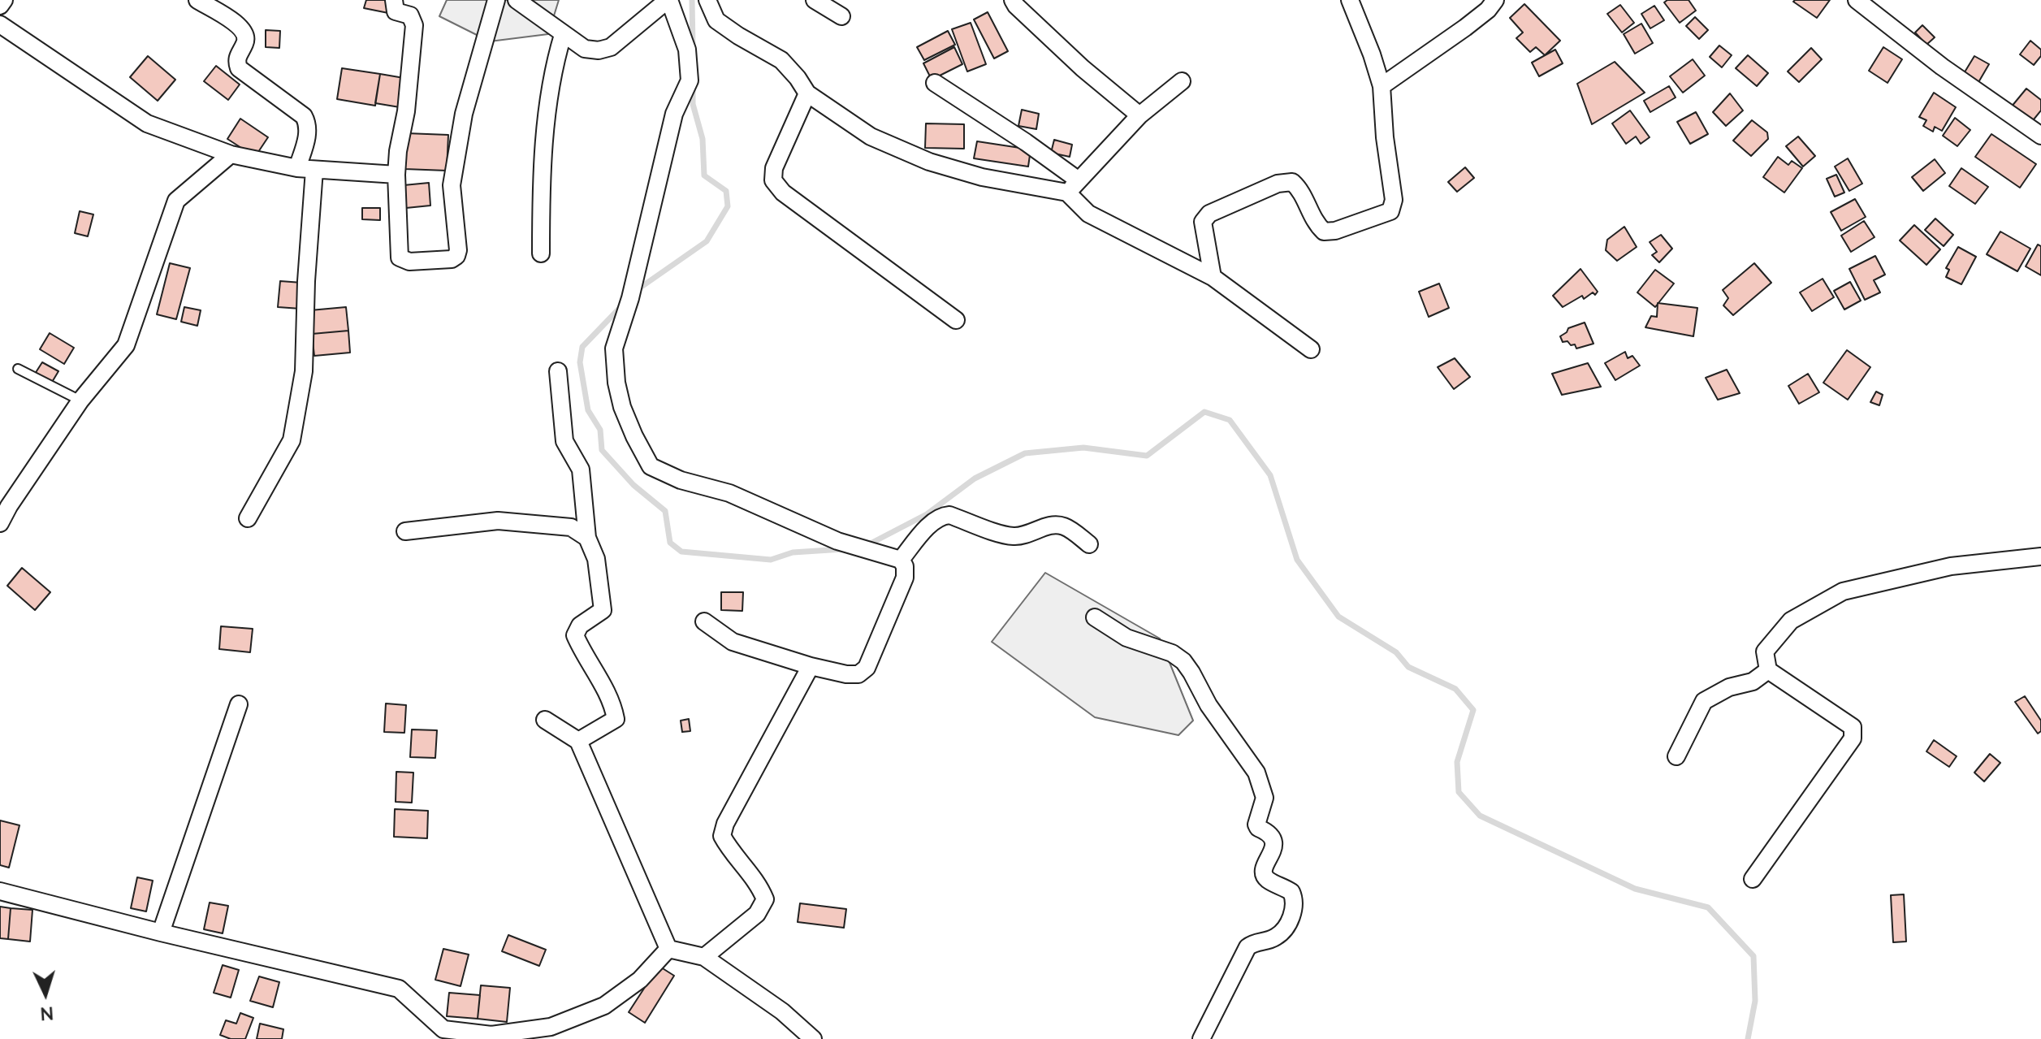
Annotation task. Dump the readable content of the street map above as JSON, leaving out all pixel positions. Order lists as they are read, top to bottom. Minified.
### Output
{"north":"bottom"}
